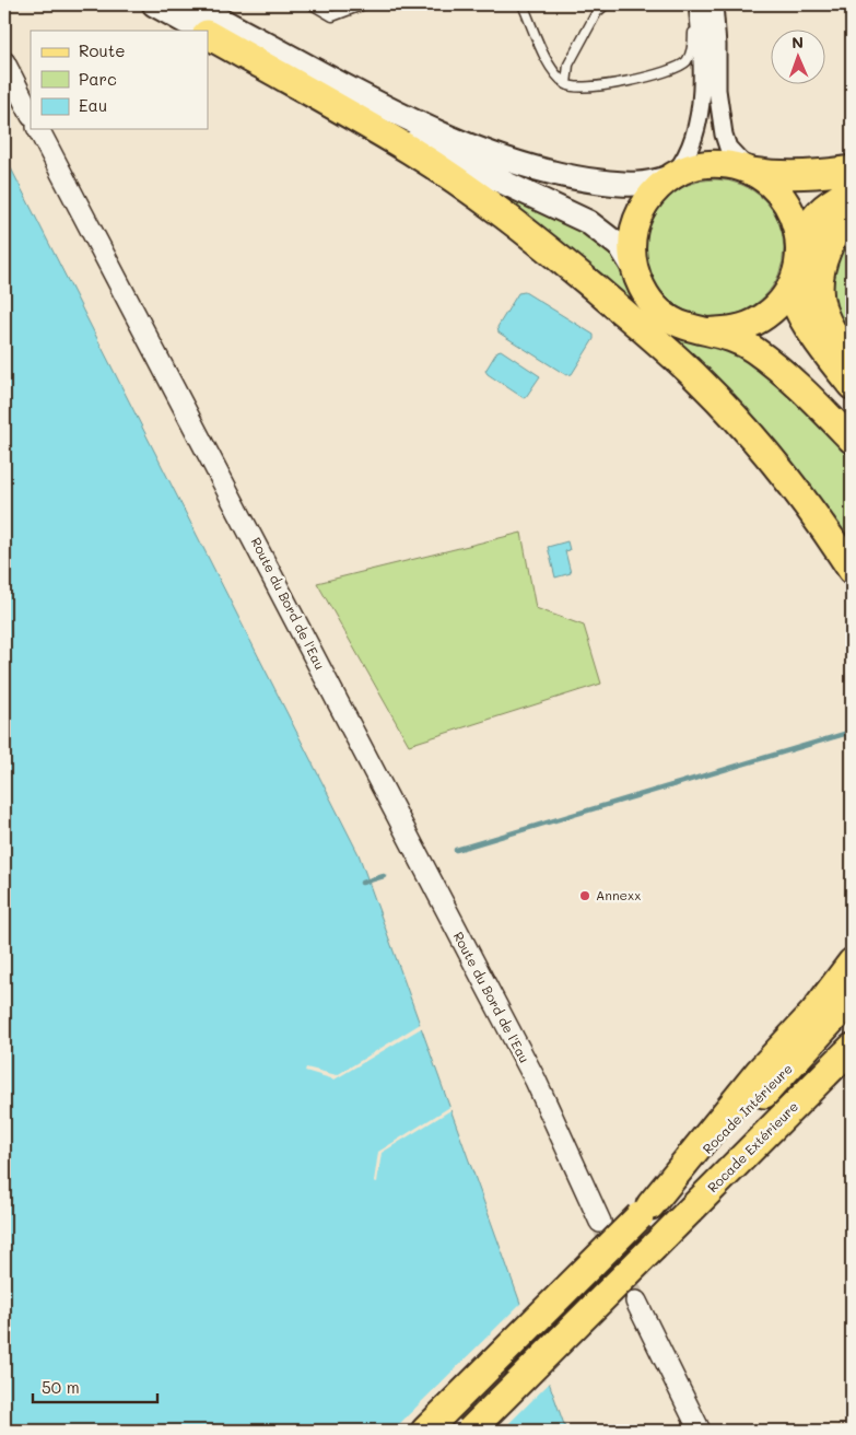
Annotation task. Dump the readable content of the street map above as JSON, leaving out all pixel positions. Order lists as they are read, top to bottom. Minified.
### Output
{"streets":{"highway":["Rocade Intérieure","Rocade Extérieure"],"street":["Route du Bord de l'Eau"]},"places":["Annexx"],"legend":["Route","Parc","Eau"],"scale_bar":"50 m","north":"top"}
